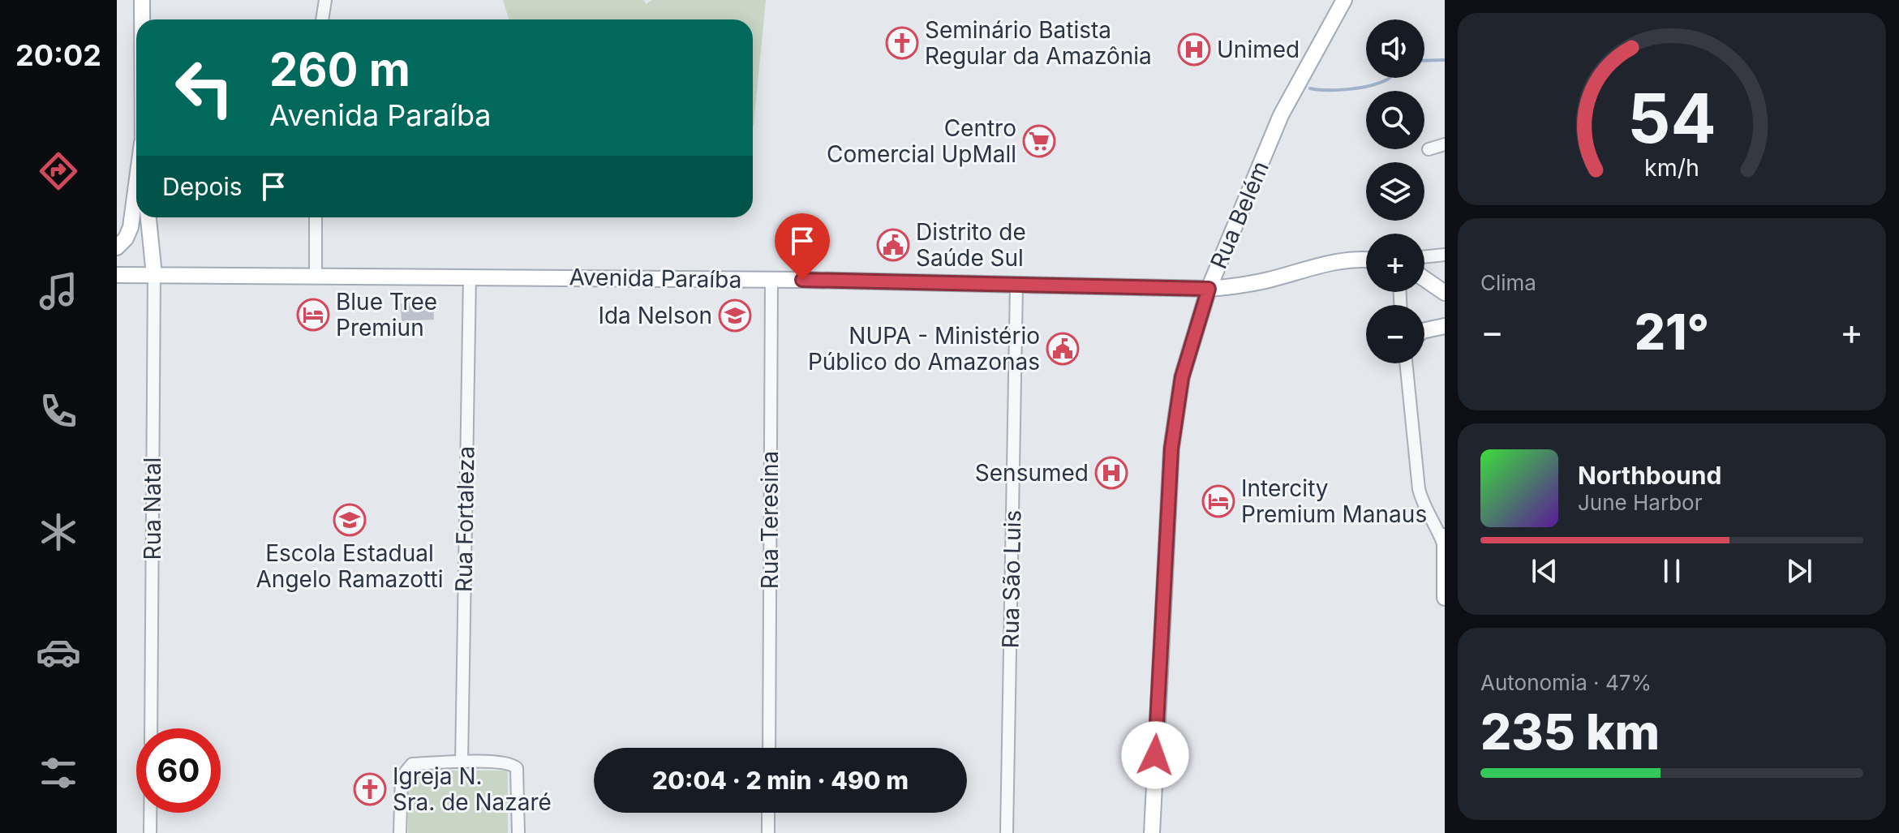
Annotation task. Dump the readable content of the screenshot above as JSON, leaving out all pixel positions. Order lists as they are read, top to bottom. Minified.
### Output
{"streets":{"main road":["Rua Belém","Avenida Paraíba"],"street":["Rua Natal","Rua Fortaleza","Rua Teresina","Rua São Luis"]},"crossings":[["Rua Belém","Avenida Paraíba"],["Avenida Paraíba","Rua Natal"],["Avenida Paraíba","Rua Fortaleza"],["Avenida Paraíba","Rua Teresina"],["Avenida Paraíba","Rua São Luis"]],"places":{"church":["Seminário Batista Regular da Amazônia","Igreja N. Sra. de Nazaré"],"hospital":["Unimed","Sensumed"],"supermarket":["Centro Comercial UpMall"],"public building":["Distrito de Saúde Sul","NUPA - Ministério Público do Amazonas"],"hotel":["Blue Tree Premiun","Intercity Premium Manaus"],"school or university":["Ida Nelson","Escola Estadual Angelo Ramazotti"]},"page":{"tabs":"20:02","map_buttons":["+","−"],"turn":["260 m","Avenida Paraíba"],"then":"Depois","tile":["Clima",["Autonomia · 47%","235 km"]],"heat":["−","21°","+"],"song":["Northbound","June Harbor"],"limit":"60","trip":"20:04 · 2 min · 490 m","gauge":["54","km/h"]}}
